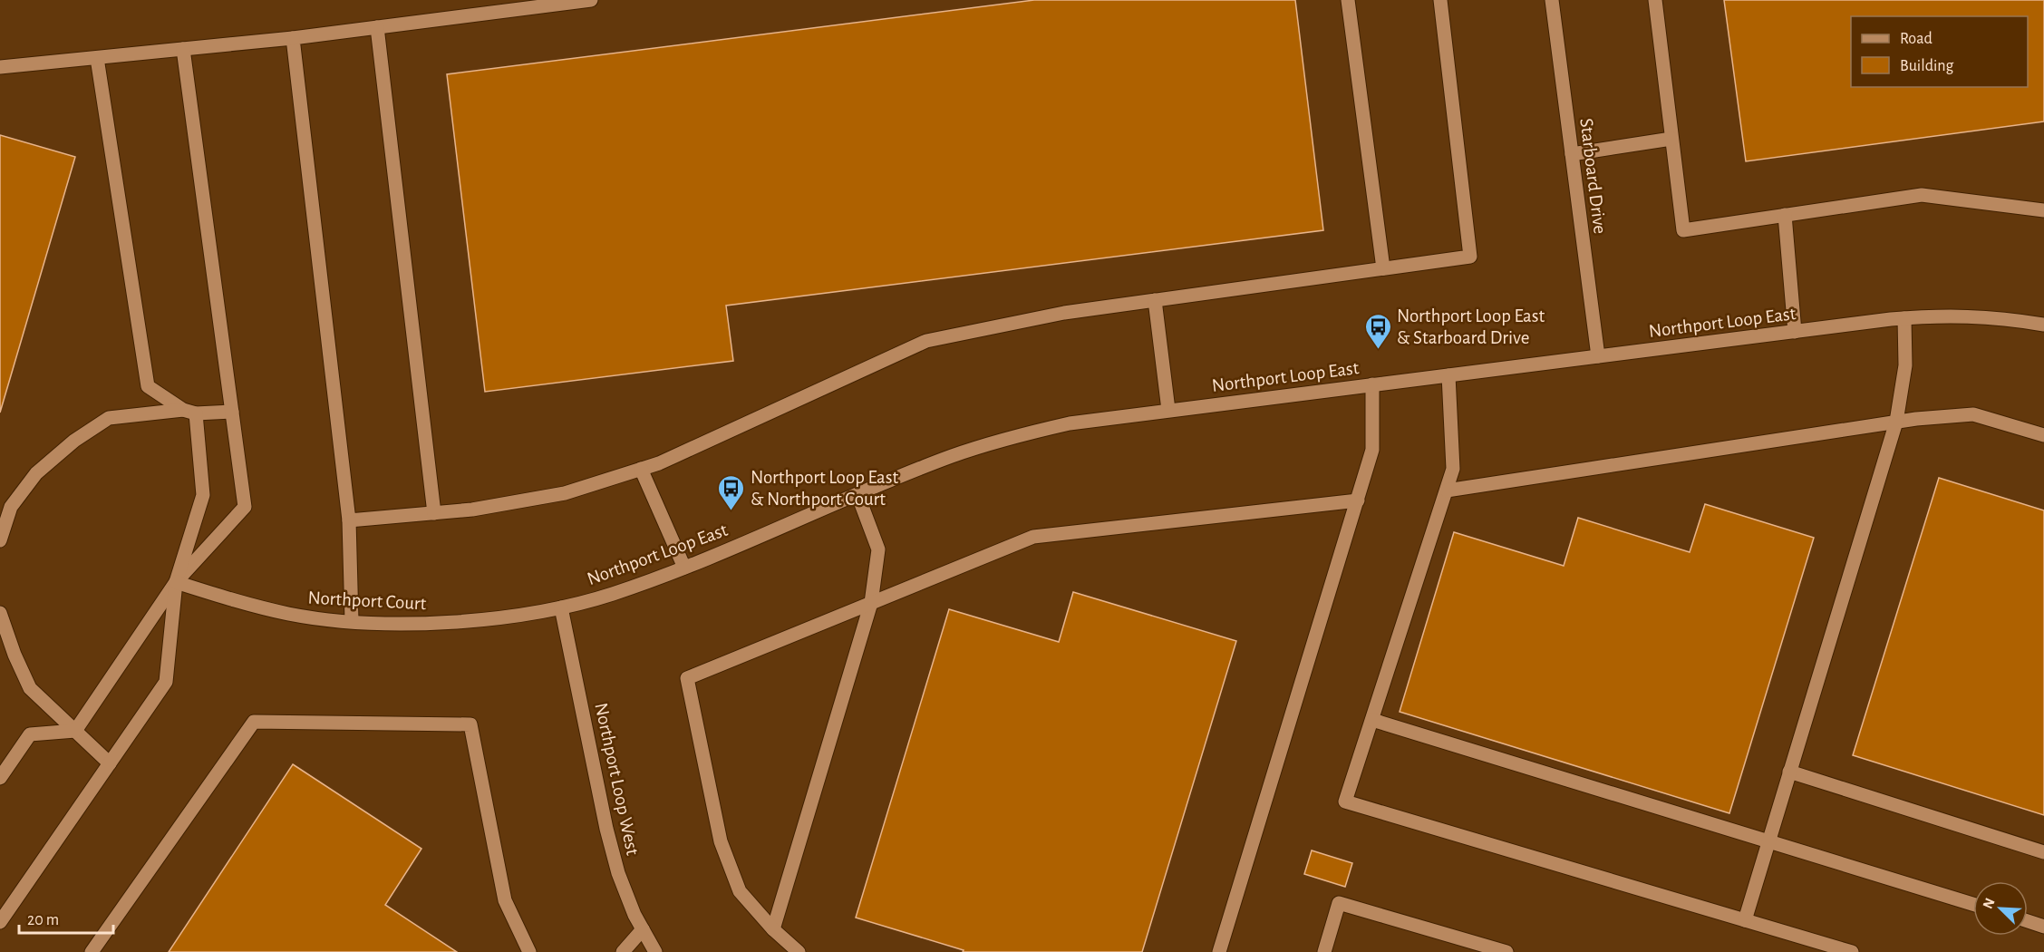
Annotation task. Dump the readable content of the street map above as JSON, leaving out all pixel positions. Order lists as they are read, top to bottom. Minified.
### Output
{"streets":{"street":["Starboard Drive","Northport Loop East","Northport Court","Northport Loop West"]},"crossings":[["Starboard Drive","Northport Loop East"],["Northport Loop East","Northport Court"],["Northport Loop East","Northport Loop West"],["Northport Court","Northport Loop West"]],"places":{"bus stop":["Northport Loop East & Starboard Drive","Northport Loop East & Northport Court"]},"legend":["Road","Building"],"scale_bar":"20 m","north":"top left"}
